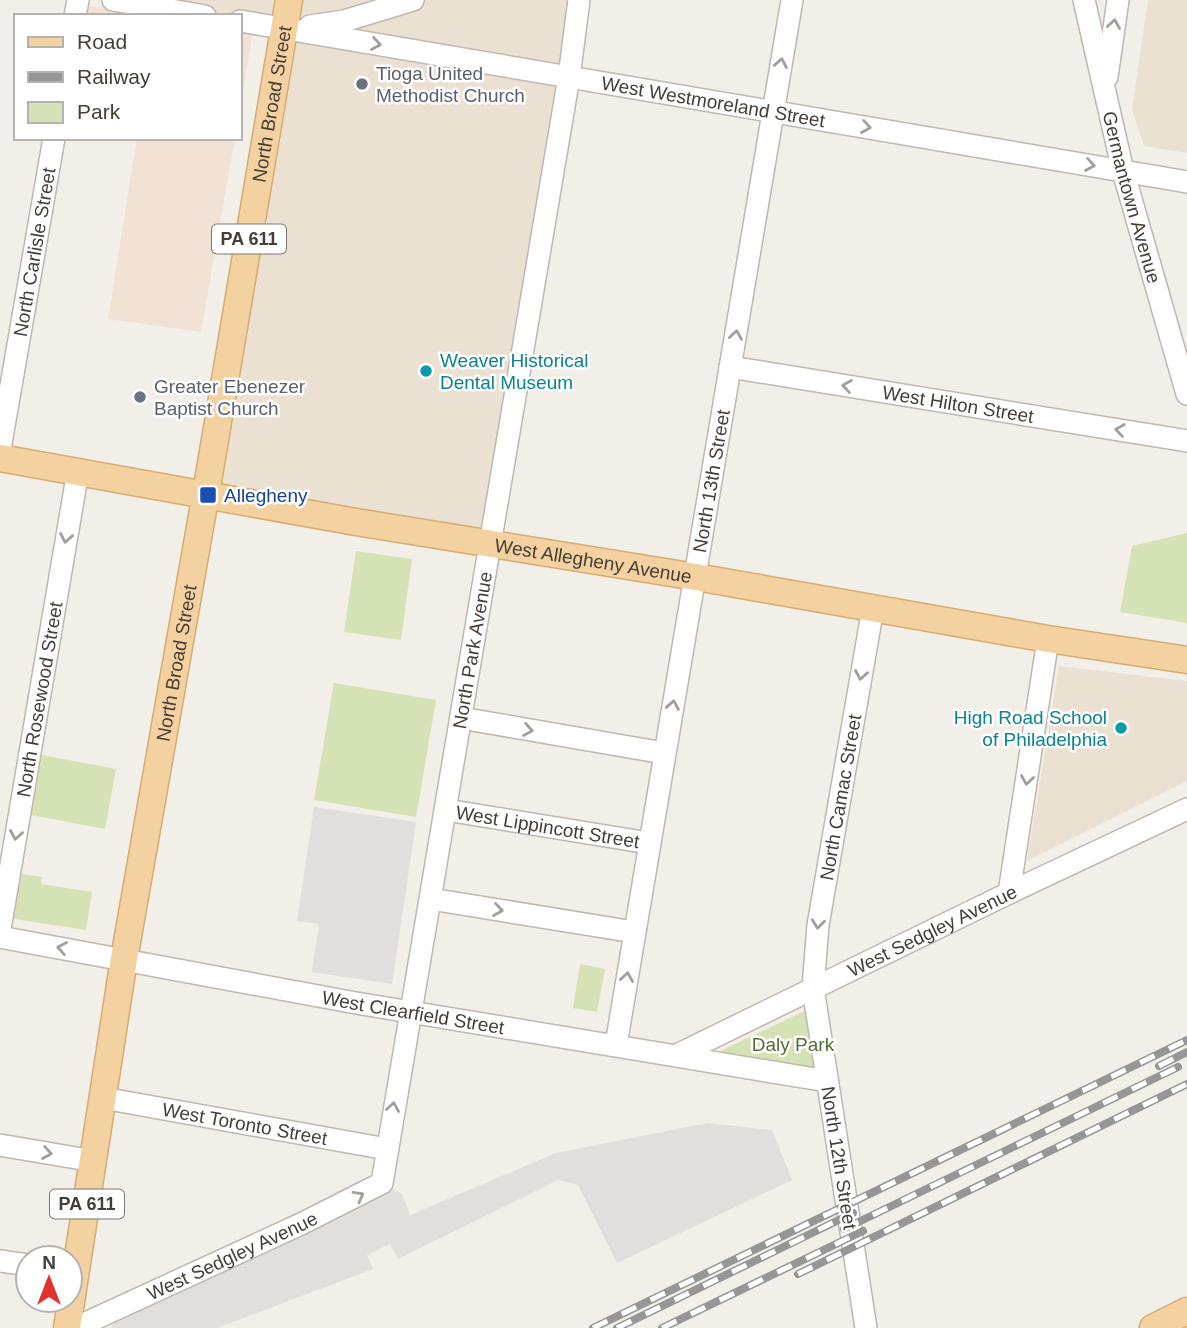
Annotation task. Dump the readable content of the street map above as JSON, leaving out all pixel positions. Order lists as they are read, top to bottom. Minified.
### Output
{"streets":{"main road":["North Broad Street","PA 611","West Allegheny Avenue"],"street":["West Westmoreland Street","Germantown Avenue","North Carlisle Street","West Hilton Street","North 13th Street","North Park Avenue","North Rosewood Street","North Camac Street","West Lippincott Street","West Sedgley Avenue","West Clearfield Street","West Toronto Street","North 12th Street"]},"crossings":[["West Westmoreland Street","North Broad Street"],["West Westmoreland Street","Germantown Avenue"],["West Westmoreland Street","North 13th Street"],["West Westmoreland Street","North Park Avenue"],["North Broad Street","West Allegheny Avenue"],["North Broad Street","West Clearfield Street"],["North Broad Street","West Toronto Street"],["West Hilton Street","North 13th Street"],["North 13th Street","West Allegheny Avenue"],["North 13th Street","West Lippincott Street"],["North 13th Street","West Clearfield Street"],["West Allegheny Avenue","North Park Avenue"],["West Allegheny Avenue","North Rosewood Street"],["West Allegheny Avenue","North Camac Street"],["North Park Avenue","West Lippincott Street"],["North Park Avenue","West Sedgley Avenue"],["North Park Avenue","West Clearfield Street"],["North Park Avenue","West Toronto Street"],["North Camac Street","West Sedgley Avenue"],["North Camac Street","North 12th Street"],["West Sedgley Avenue","West Clearfield Street"],["West Sedgley Avenue","North 12th Street"],["West Clearfield Street","North 12th Street"]],"one_way":["West Westmoreland Street","West Hilton Street","North 13th Street","North Rosewood Street","West Sedgley Avenue"],"parks":["Daly Park"],"places":{"other":["Tioga United Methodist Church","Weaver Historical Dental Museum","Greater Ebenezer Baptist Church","High Road School of Philadelphia"],"transit":["Allegheny"]},"legend":["Road","Railway","Park"],"north":"top"}
